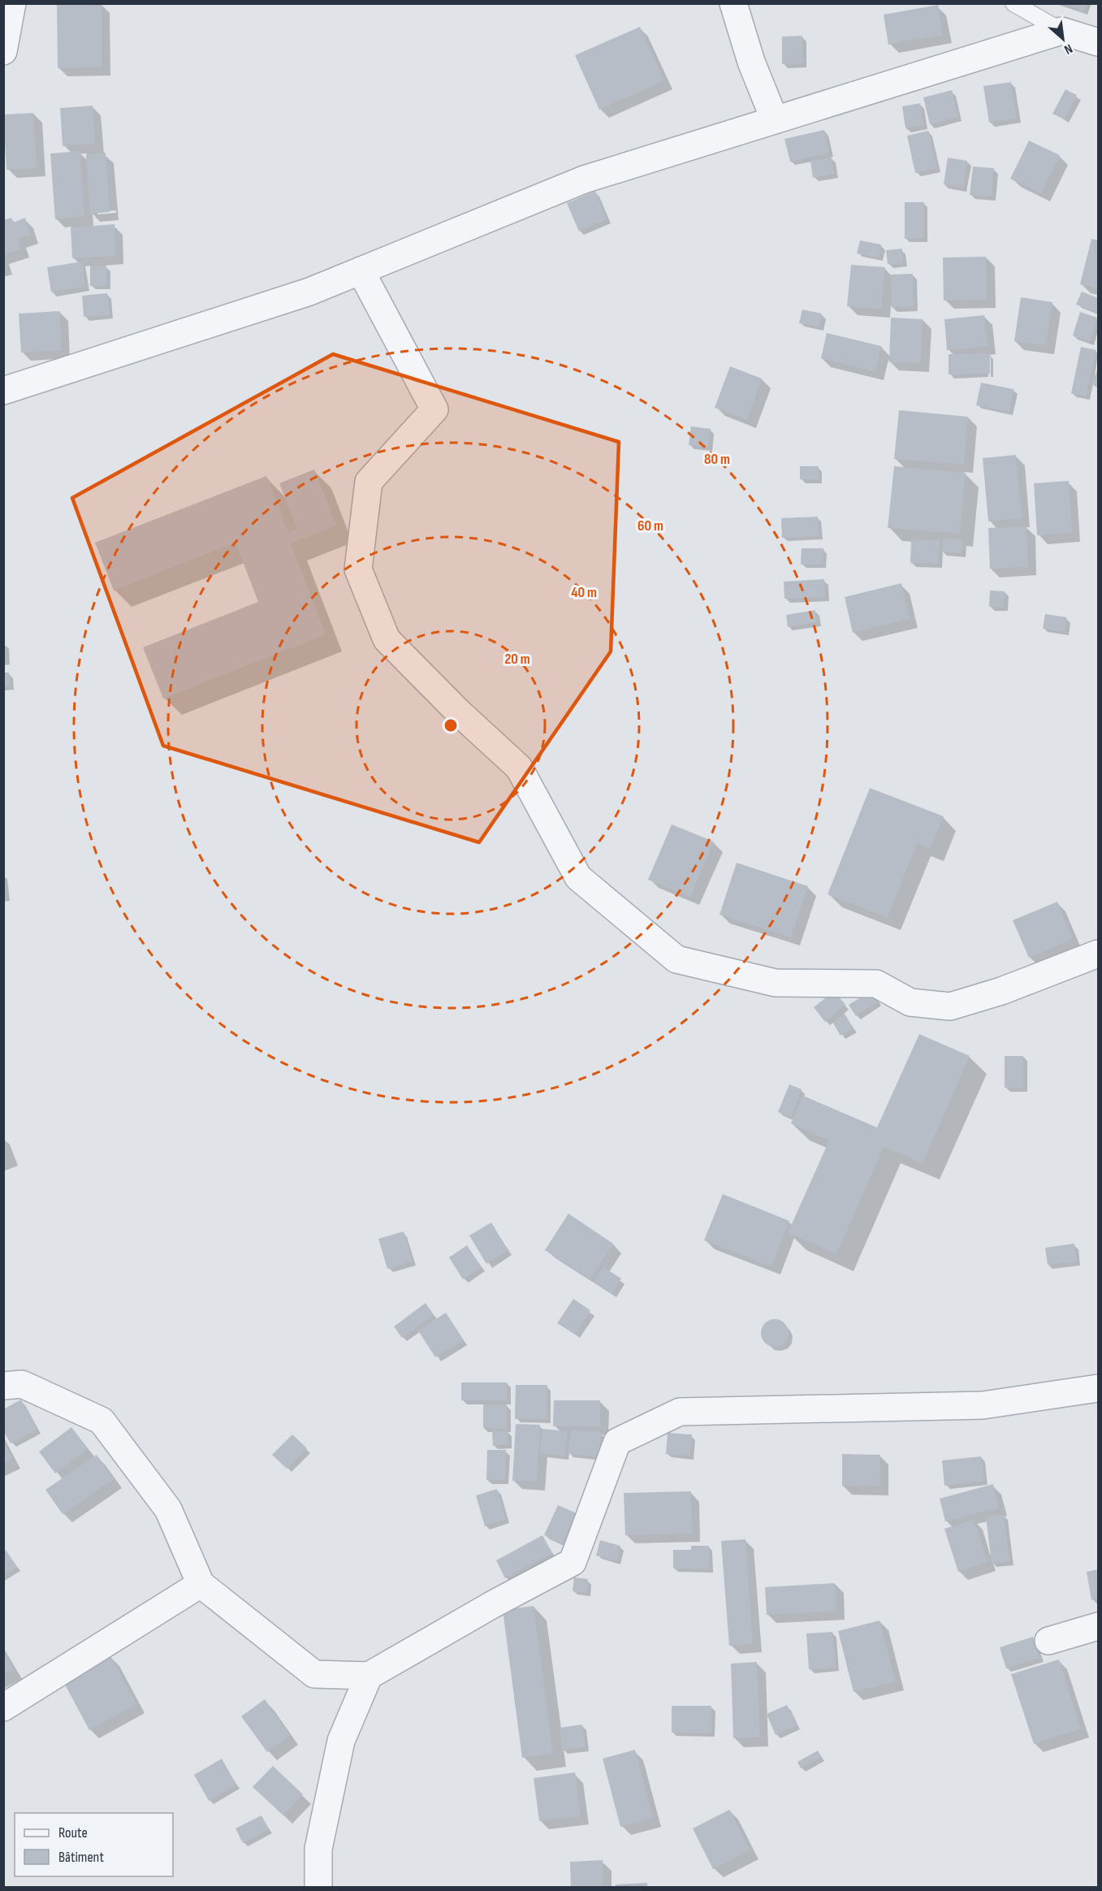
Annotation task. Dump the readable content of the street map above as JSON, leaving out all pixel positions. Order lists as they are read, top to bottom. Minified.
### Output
{"legend":["Route","Bâtiment"],"north":"bottom right","rings":["80 m","60 m","40 m","20 m"]}
